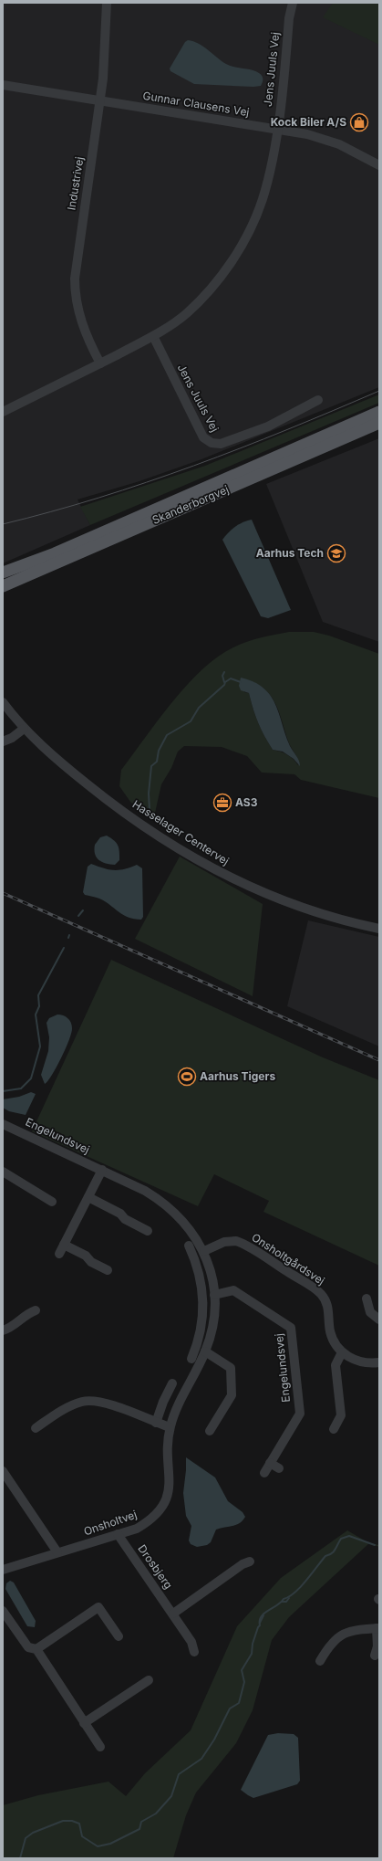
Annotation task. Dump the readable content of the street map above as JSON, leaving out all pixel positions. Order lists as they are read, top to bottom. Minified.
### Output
{"streets":{"main road":["Skanderborgvej"],"street":["Jens Juuls Vej","Gunnar Clausens Vej","Industrivej","Hasselager Centervej","Engelundsvej","Onsholtgårdsvej","Onsholtvej","Drosbjerg"]},"crossings":[["Jens Juuls Vej","Gunnar Clausens Vej"],["Jens Juuls Vej","Industrivej"],["Gunnar Clausens Vej","Industrivej"],["Engelundsvej","Onsholtgårdsvej"],["Engelundsvej","Onsholtvej"],["Onsholtvej","Drosbjerg"]],"places":{"shop":["Kock Biler A/S"],"school or university":["Aarhus Tech"],"office":["AS3"],"sports":["Aarhus Tigers"]}}
